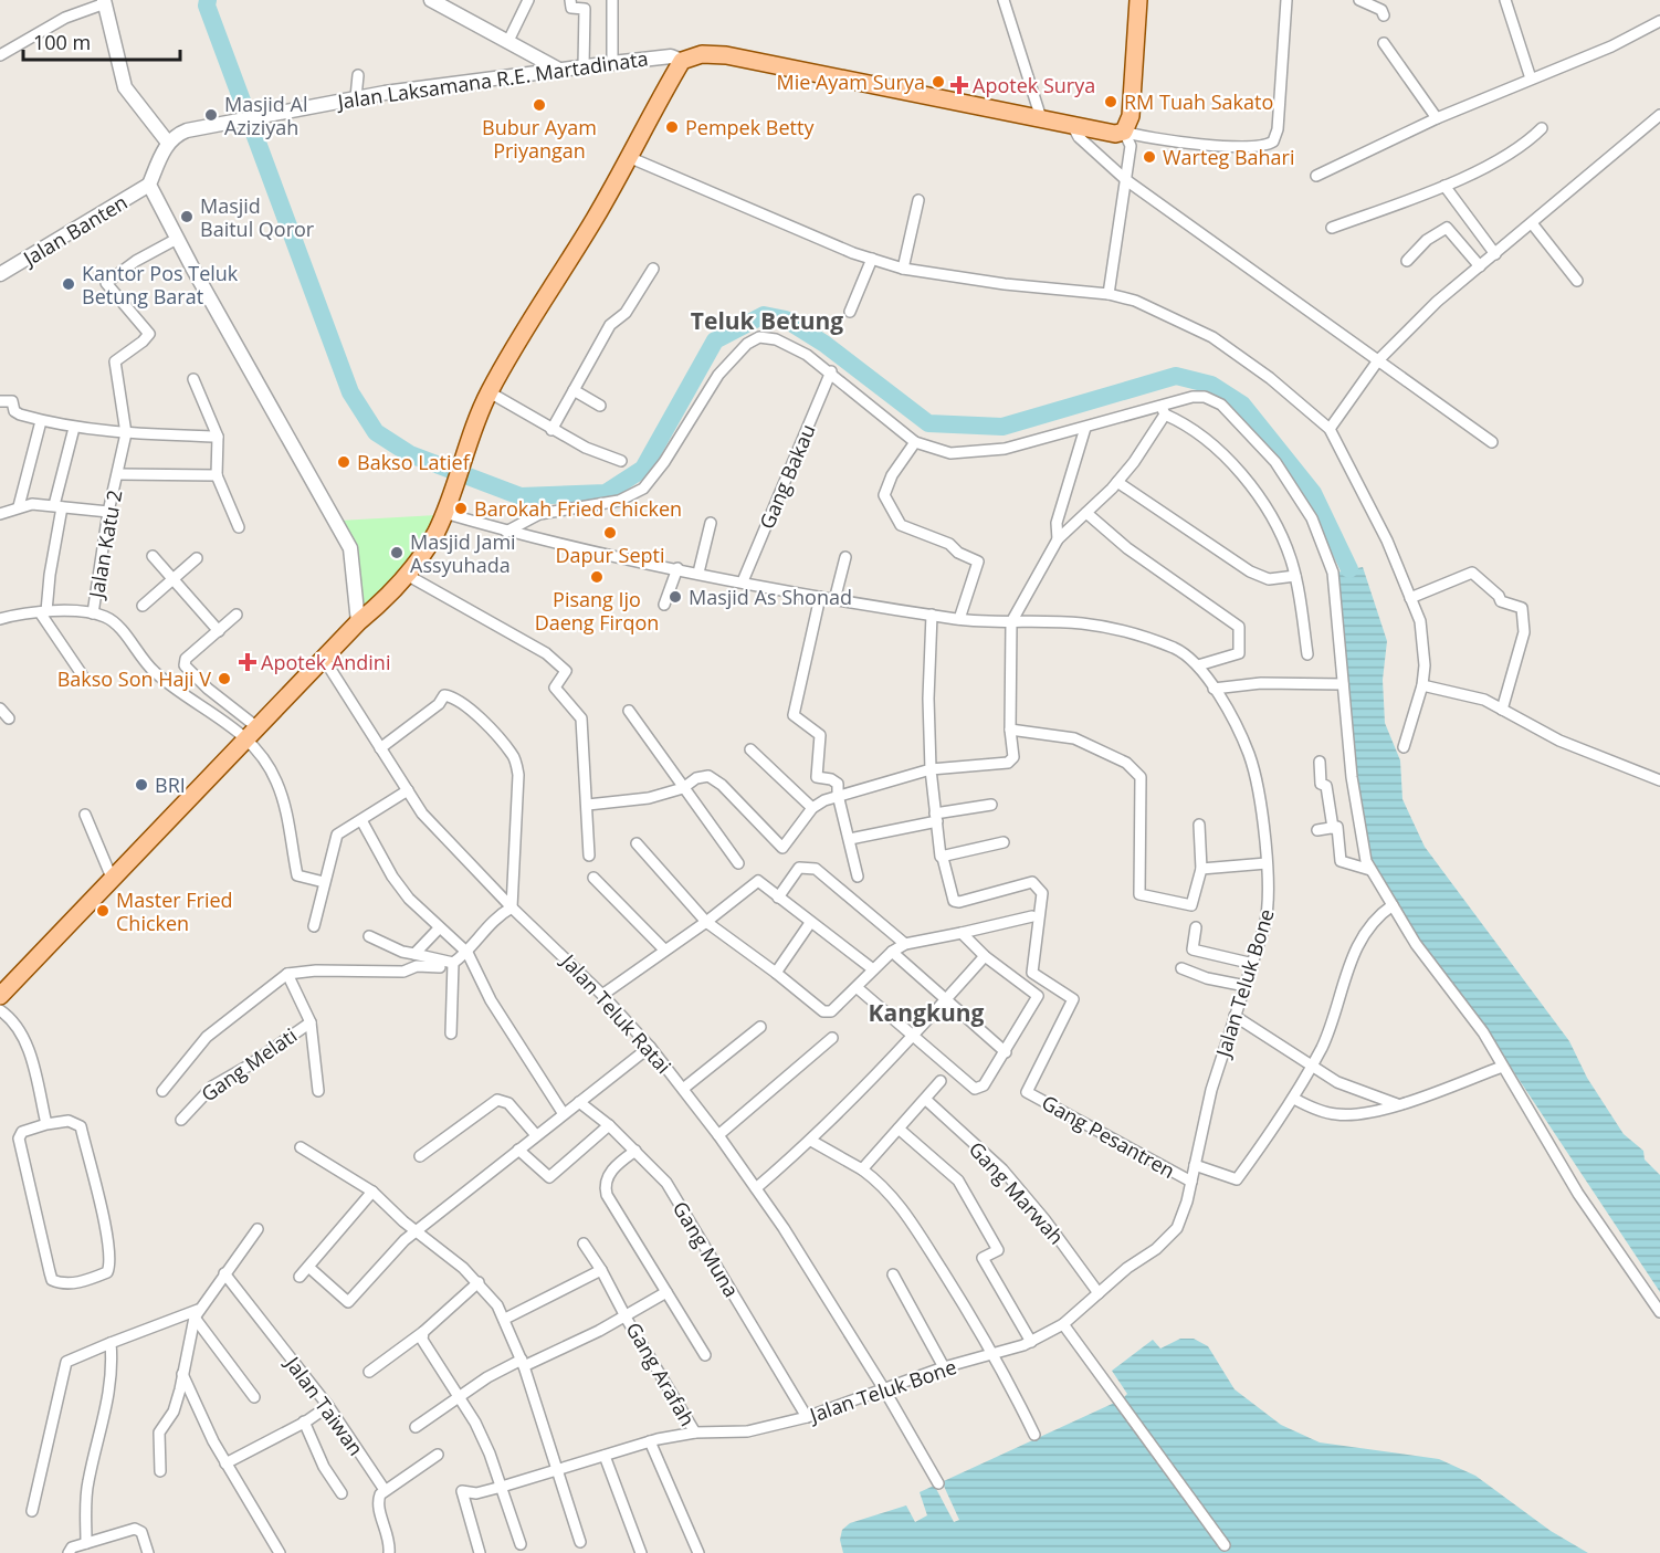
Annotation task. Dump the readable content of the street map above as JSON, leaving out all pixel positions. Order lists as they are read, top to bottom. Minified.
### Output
{"streets":{"main road":["Jalan Laksamana R.E. Martadinata"],"street":["Jalan Banten","Gang Bakau","Jalan Katu 2","Jalan Teluk Bone","Jalan Teluk Ratai","Gang Melati","Gang Pesantren","Gang Marwah","Gang Muna","Gang Arafah","Jalan Taiwan"]},"crossings":[["Jalan Laksamana R.E. Martadinata","Jalan Teluk Bone"],["Gang Bakau","Jalan Teluk Bone"],["Jalan Teluk Bone","Jalan Teluk Ratai"],["Jalan Teluk Bone","Gang Pesantren"],["Jalan Teluk Bone","Gang Marwah"],["Jalan Teluk Bone","Gang Muna"],["Jalan Teluk Bone","Gang Arafah"]],"districts":["Teluk Betung","Kangkung"],"places":{"other":["Mie Ayam Surya","RM Tuah Sakato","Bubur Ayam Priyangan","Masjid Al Aziziyah","Pempek Betty","Warteg Bahari","Masjid Baitul Qoror","Kantor Pos Teluk Betung Barat","Bakso Latief","Barokah Fried Chicken","Dapur Septi","Masjid Jami Assyuhada","Pisang Ijo Daeng Firqon","Masjid As Shonad","Bakso Son Haji V","BRI","Master Fried Chicken"],"health":["Apotek Surya","Apotek Andini"]},"scale_bar":"100 m"}
